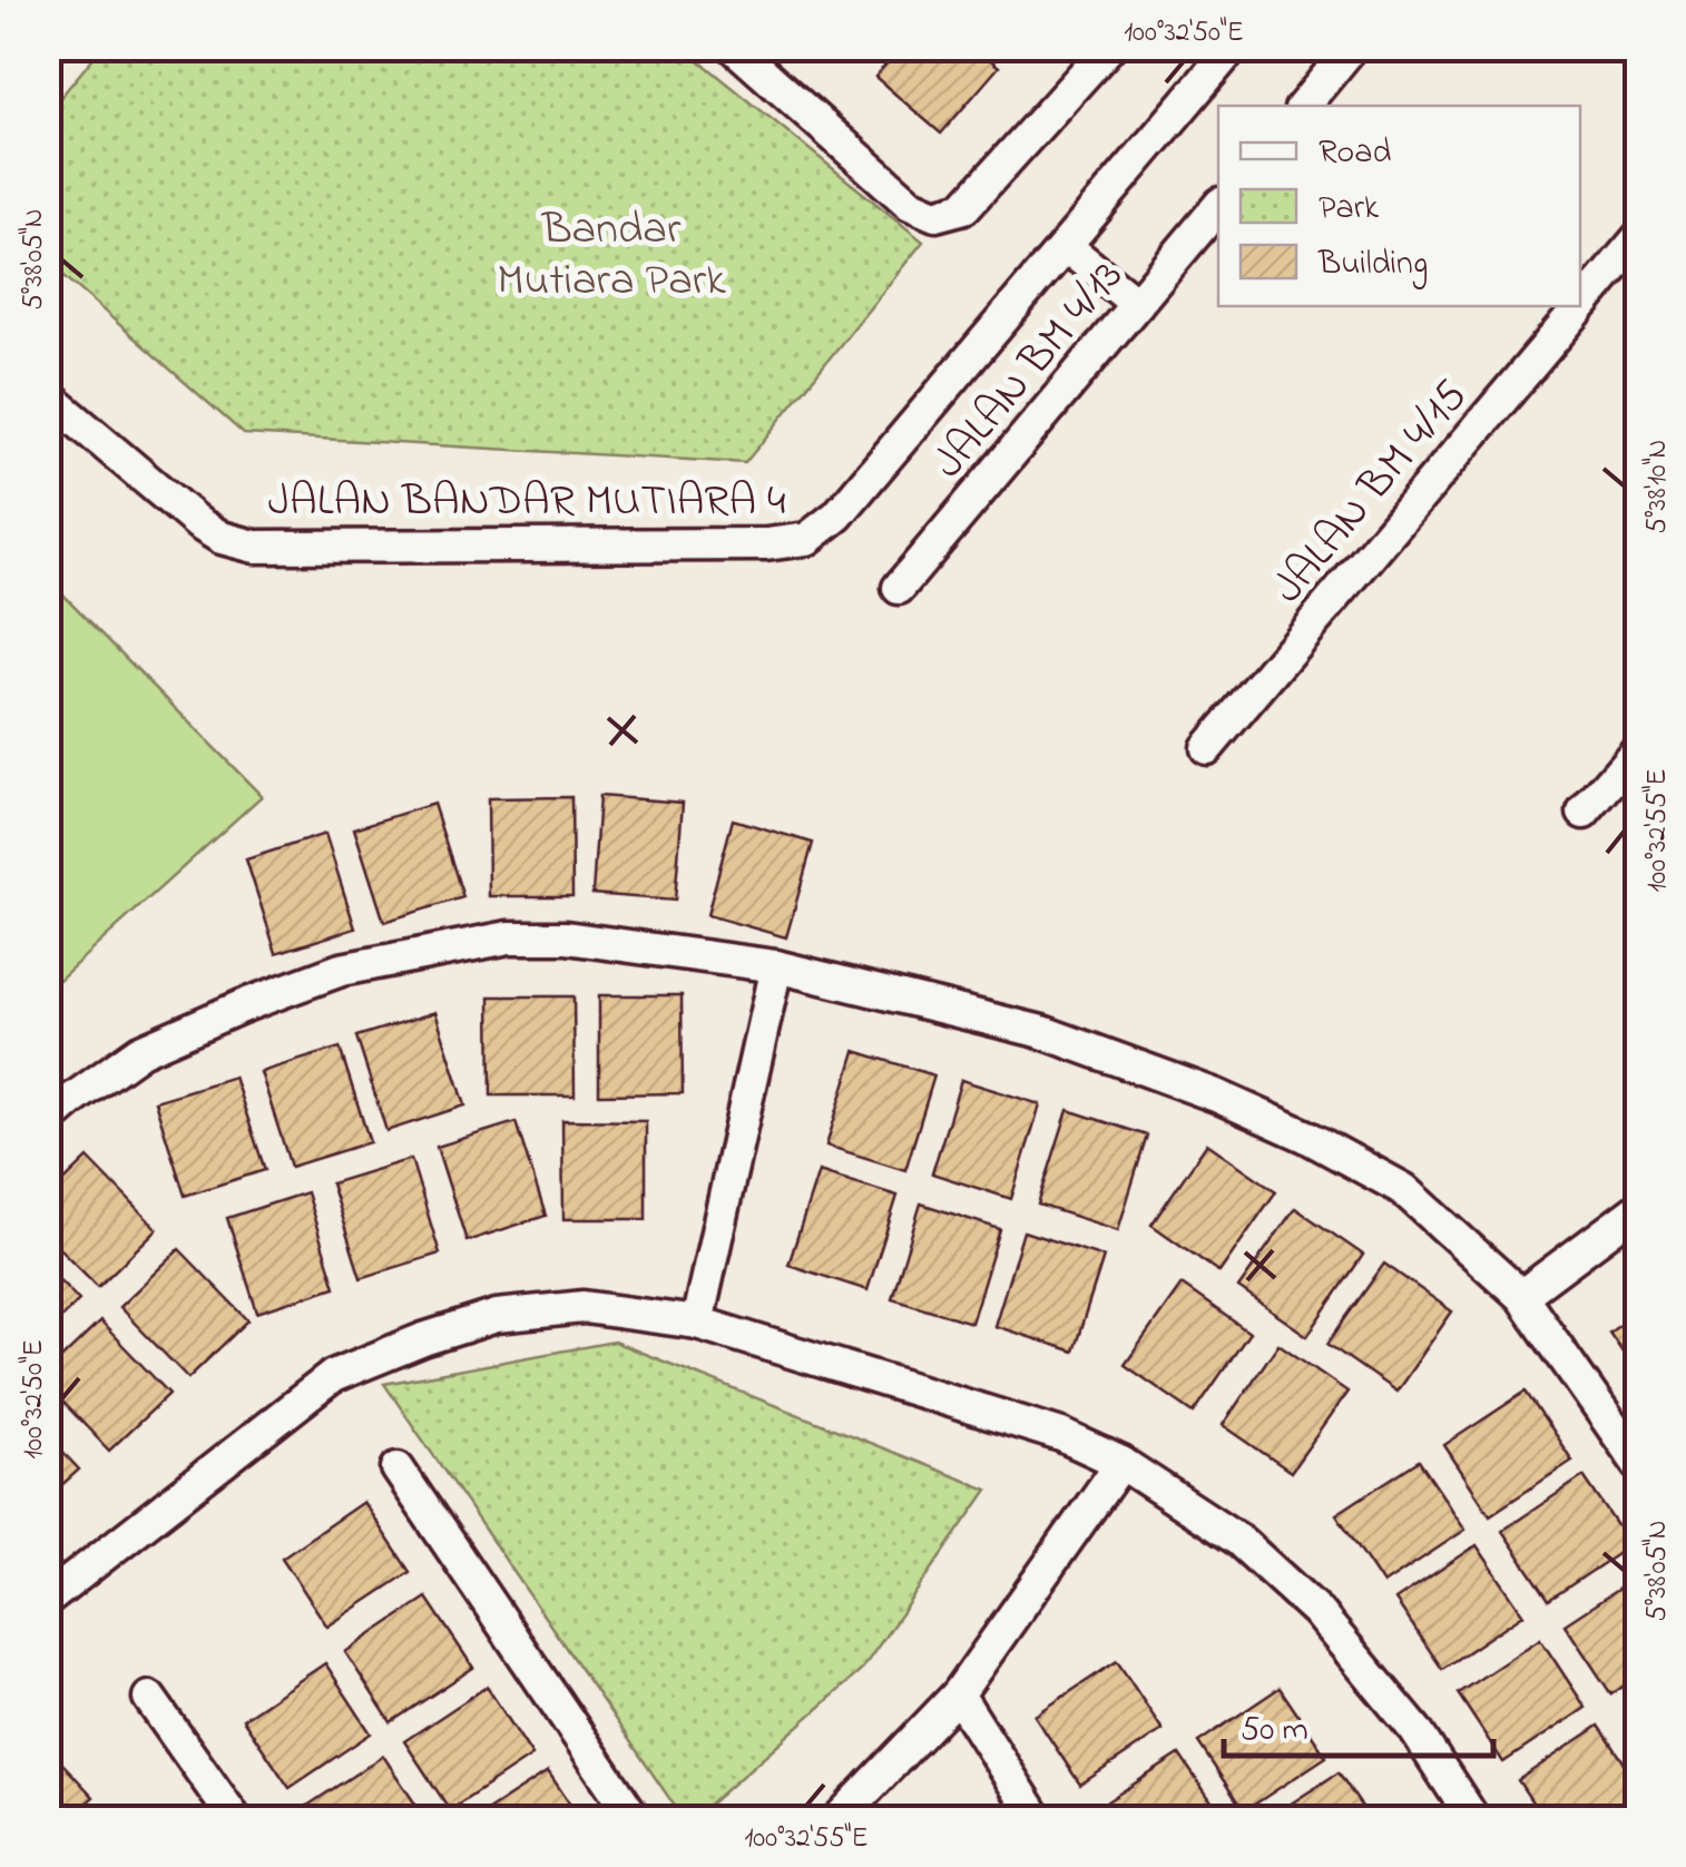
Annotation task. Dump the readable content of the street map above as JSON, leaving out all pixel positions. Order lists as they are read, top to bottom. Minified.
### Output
{"streets":{"street":["JALAN BM 4/13","JALAN BM 4/15","JALAN BANDAR MUTIARA 4"]},"parks":["Bandar Mutiara Park"],"legend":["Road","Park","Building"],"scale_bar":"50 m","coordinates":["100°32'50\"E","5°38'05\"N","5°38'10\"N","100°32'55\"E"]}
